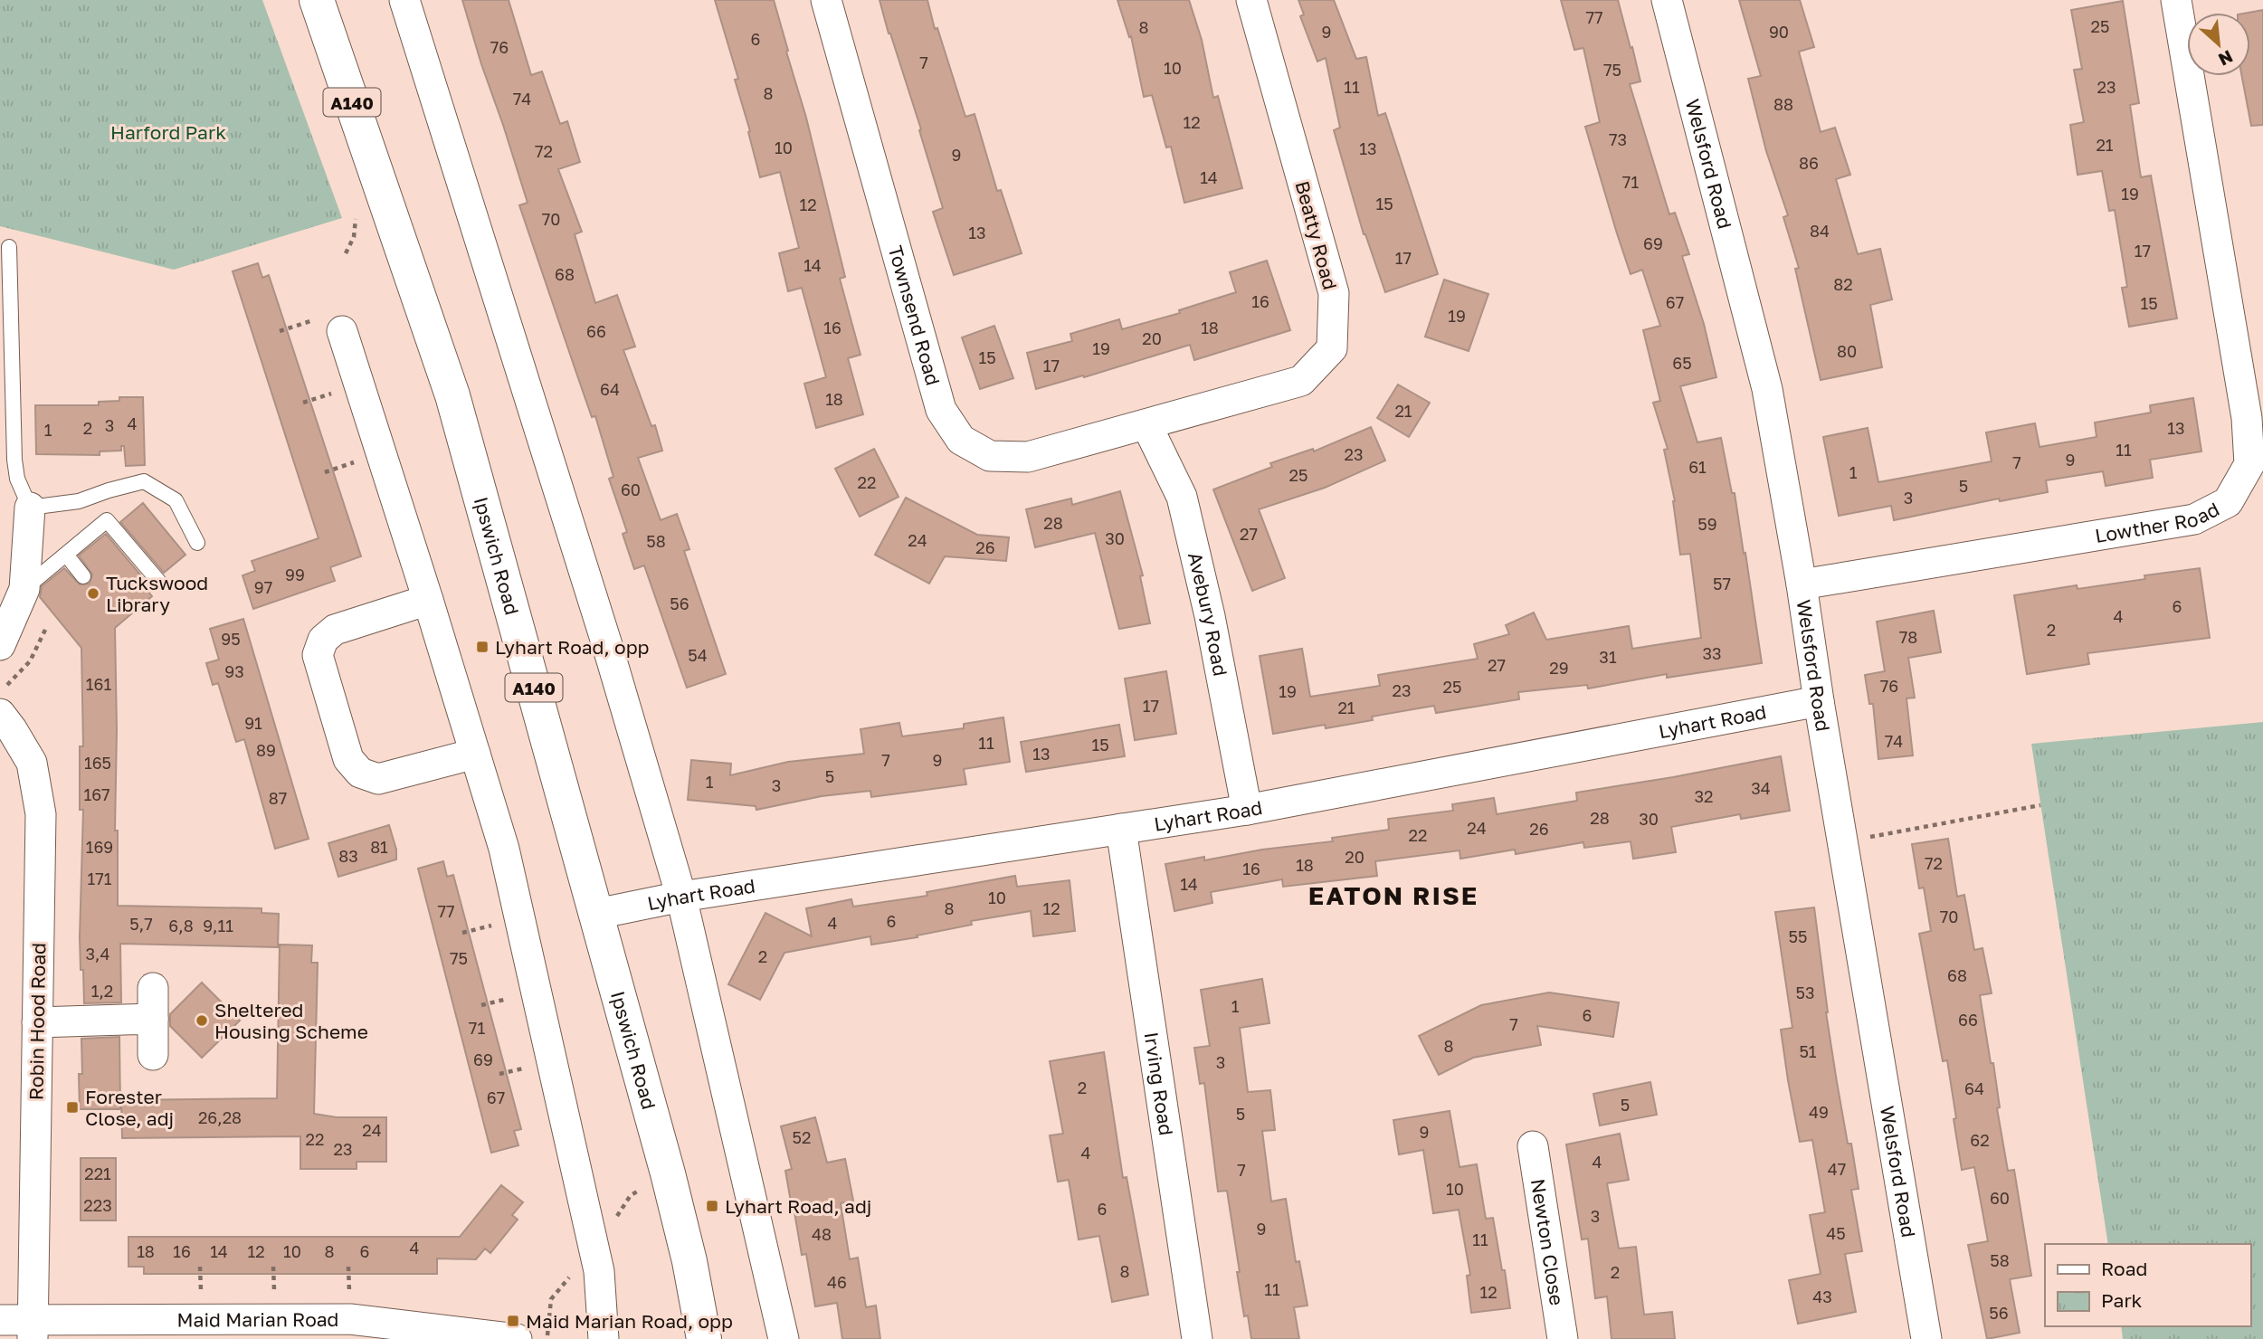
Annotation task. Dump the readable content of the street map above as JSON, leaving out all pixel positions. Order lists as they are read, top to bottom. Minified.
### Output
{"streets":{"highway":["A140","Ipswich Road"],"street":["Welsford Road","Beatty Road","Townsend Road","Lowther Road","Avebury Road","Lyhart Road","Robin Hood Road","Irving Road","Newton Close","Maid Marian Road"]},"crossings":[["Welsford Road","Lowther Road"],["Welsford Road","Lyhart Road"],["Beatty Road","Townsend Road"],["Beatty Road","Avebury Road"],["Townsend Road","Avebury Road"],["Ipswich Road","Lyhart Road"],["Avebury Road","Lyhart Road"],["Lyhart Road","Irving Road"],["Robin Hood Road","Maid Marian Road"]],"districts":["EATON RISE"],"parks":["Harford Park"],"places":{"other":["Tuckswood Library","Sheltered Housing Scheme"],"transit":["Lyhart Road, opp","Forester Close, adj","Lyhart Road, adj","Maid Marian Road, opp"]},"house_numbers":["77","25","8","9","90","6","76","7","10","75","11","23","8","74","88","12","73","21","10","13","72","9","86","14","71","19","15","12","70","84","13","69","17","17","14","68","82","16","67","15","19","16","18","66","20","19","80","15","65","17","64","18","21","4","3","2","13","1","11","23","9","7","61","1","25","22","5","60","3","28","59","27","30","24","58","26","99","57","97","56","6","4","2","78","95","33","54","31","27","29","93","161","76","25","23","19","17","21","91","74","11","15","89","13","7","9","165","5","1","3","34","167","32","87","28","30","24","26","22","169","81","83","20","72","18","16","171","14","10","8","12","77","70","6","4","5,7","6,8","9,11","55","3,4","2","75","68","1,2","53","1","6","66","7","71","8","51","69","3","2","64","67","5","49","5","26,28","24","9","52","22","62","23","4","4","47","7","221","10","60","223","6","3","9","45","48","11","4","18","16","14","12","10","8","6","58","8","2","46","11","12","43","56"],"legend":["Road","Park"],"north":"bottom right"}
